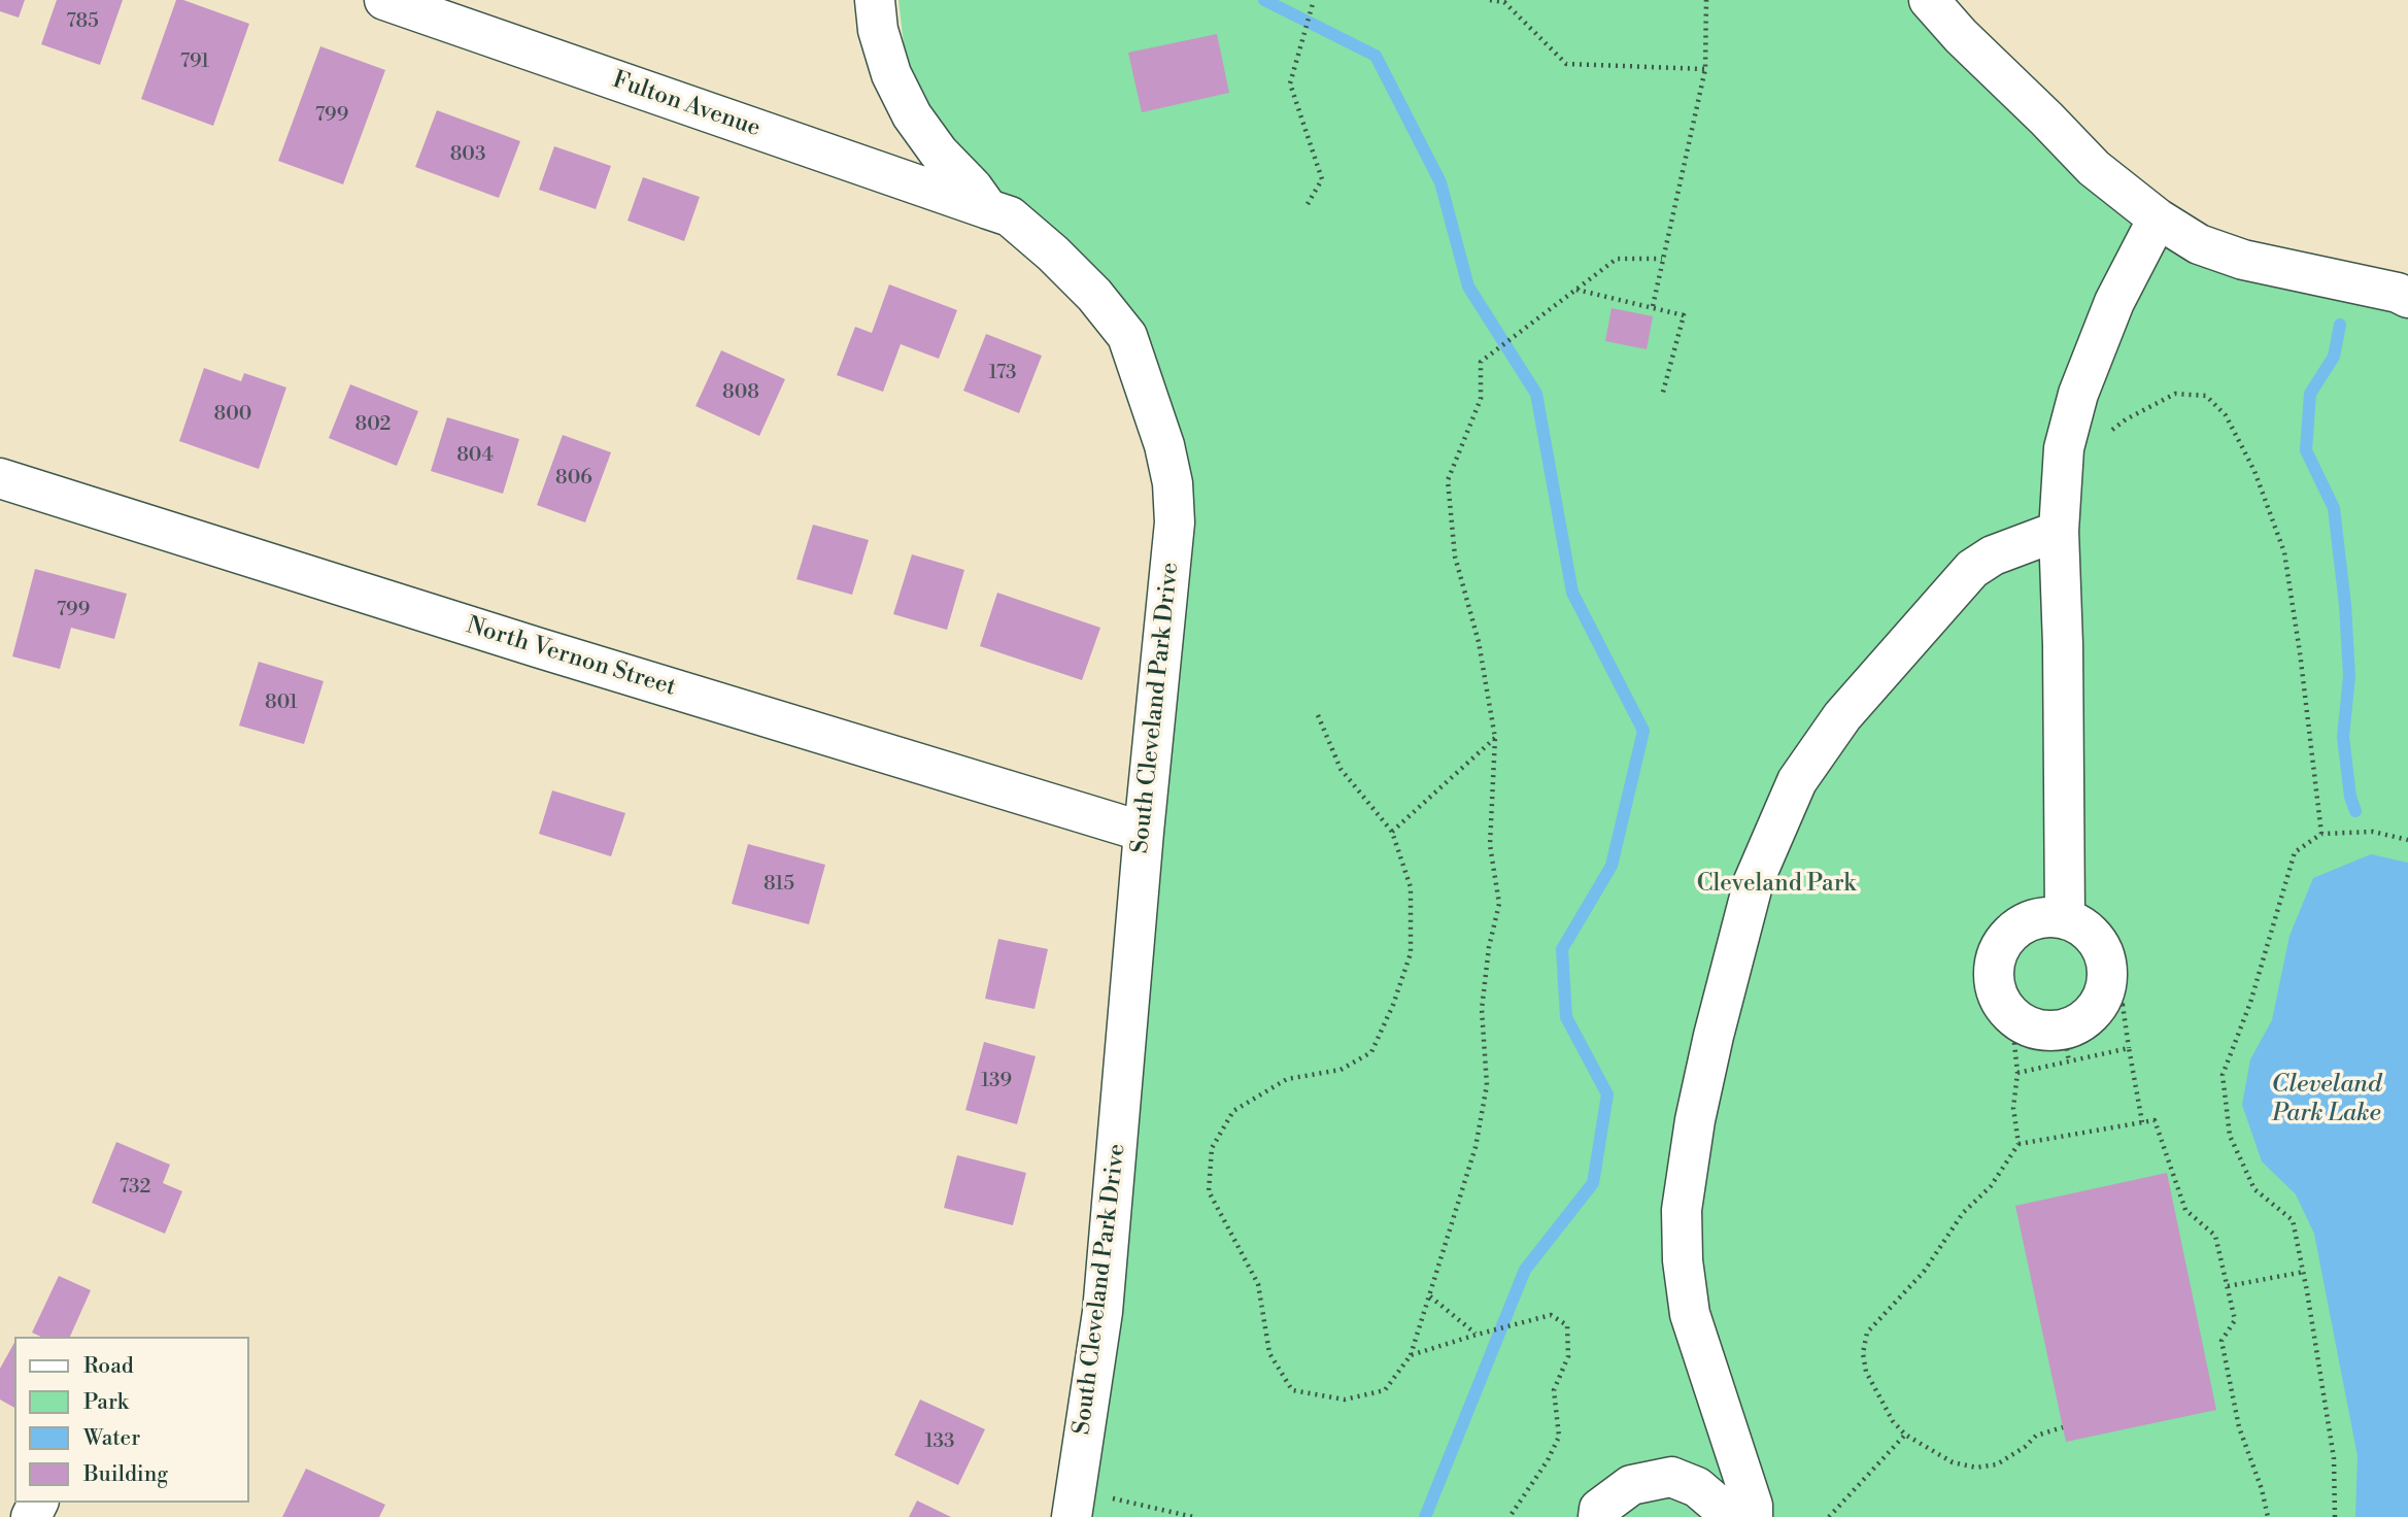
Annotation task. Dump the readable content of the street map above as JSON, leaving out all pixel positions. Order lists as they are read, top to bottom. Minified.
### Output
{"streets":{"street":["Fulton Avenue","North Vernon Street","South Cleveland Park Drive"]},"crossings":[["Fulton Avenue","South Cleveland Park Drive"],["North Vernon Street","South Cleveland Park Drive"]],"water":["Cleveland Park Lake"],"parks":["Cleveland Park"],"house_numbers":["785","791","799","803","173","808","800","802","804","806","799","801","815","139","732","133"],"legend":["Road","Park","Water","Building"]}
